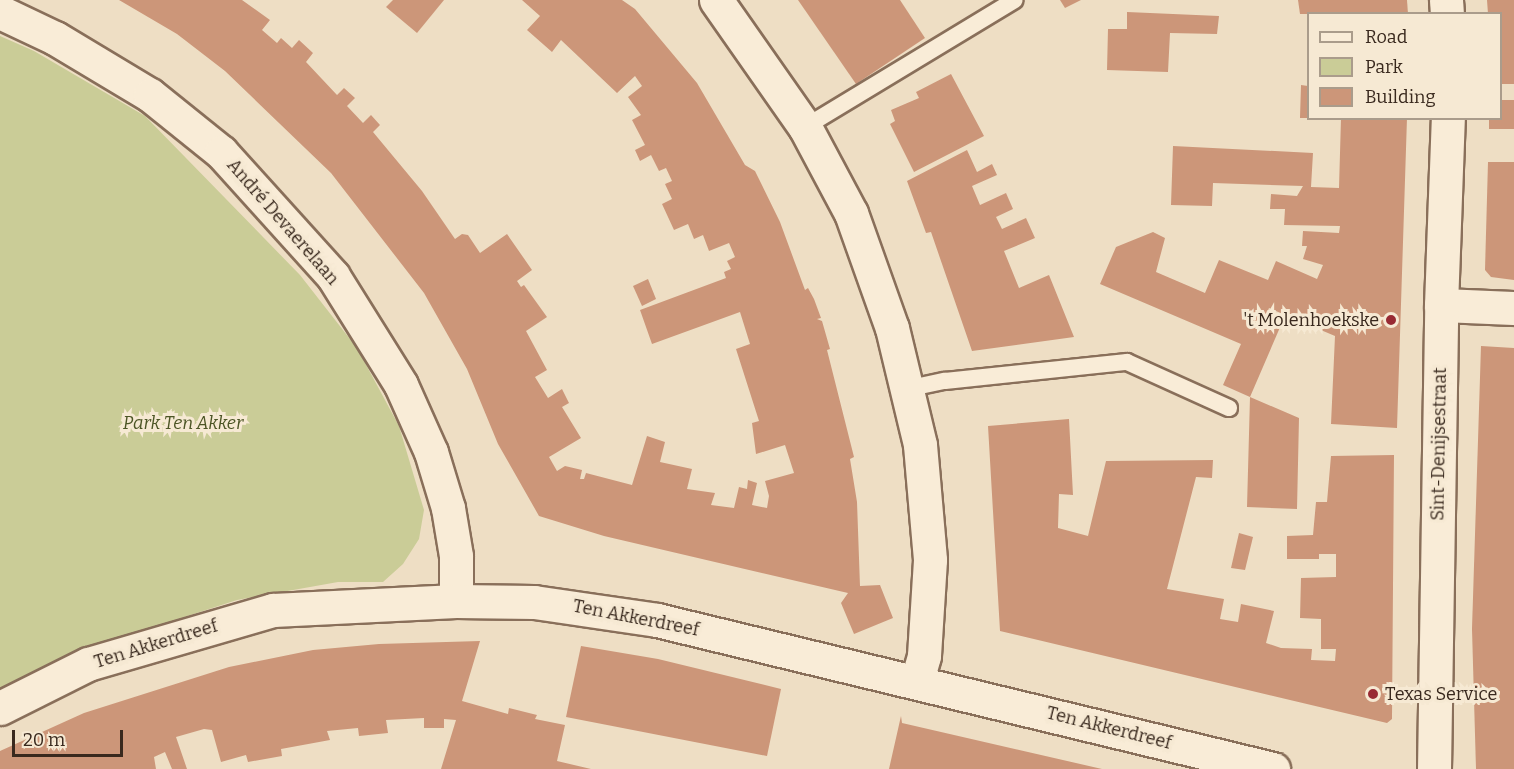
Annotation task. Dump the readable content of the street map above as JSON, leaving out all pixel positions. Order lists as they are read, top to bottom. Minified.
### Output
{"streets":{"street":["André Devaerelaan","Sint-Denijsestraat","Ten Akkerdreef"]},"crossings":[["André Devaerelaan","Ten Akkerdreef"]],"parks":["Park Ten Akker"],"places":["'t Molenhoekske","Texas Service"],"legend":["Road","Park","Building"],"scale_bar":"20 m"}
